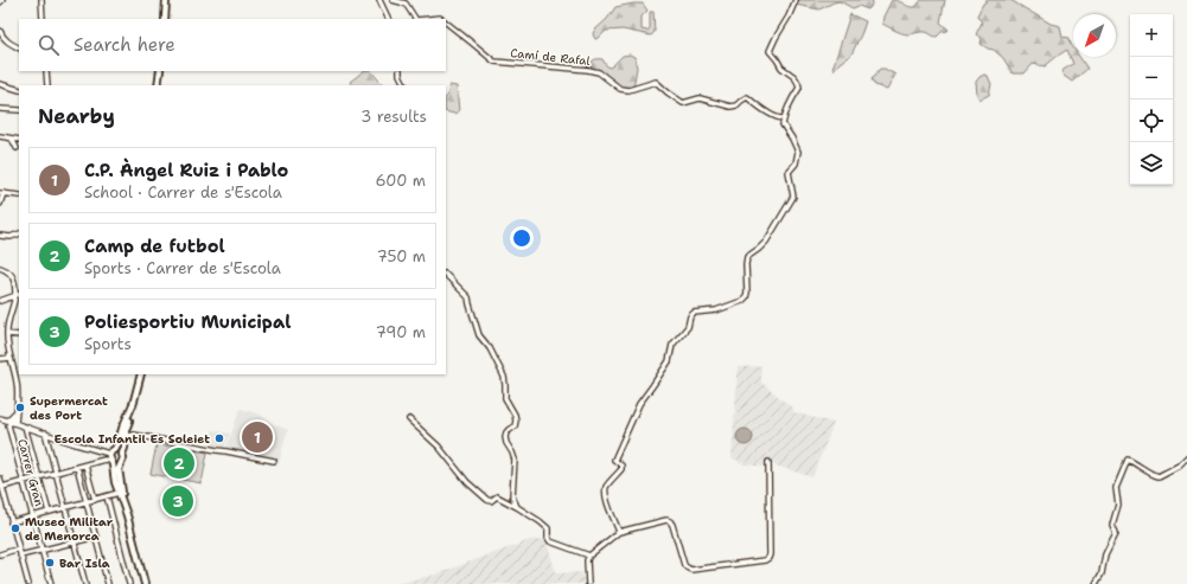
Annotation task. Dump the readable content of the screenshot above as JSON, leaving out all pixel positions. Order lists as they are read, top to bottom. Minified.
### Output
{"streets":{"street":["Camí de Rafal","Carrer Gran"]},"places":["Supermercat des Port","Escola Infantil Es Soleiet","Museo Militar de Menorca","Bar Isla"],"north":"bottom left","page":{"map_buttons":["+","−"],"search":"Search here","heading":["Nearby","3 results"],"list":[{"mark":"1","name":"C.P. Àngel Ruiz i Pablo","note":"School · Carrer de s'Escola","value":"600 m"},{"mark":"2","name":"Camp de futbol","note":"Sports · Carrer de s'Escola","value":"750 m"},{"mark":"3","name":"Poliesportiu Municipal","note":"Sports","value":"790 m"}],"pins":["1","2","3"]}}
